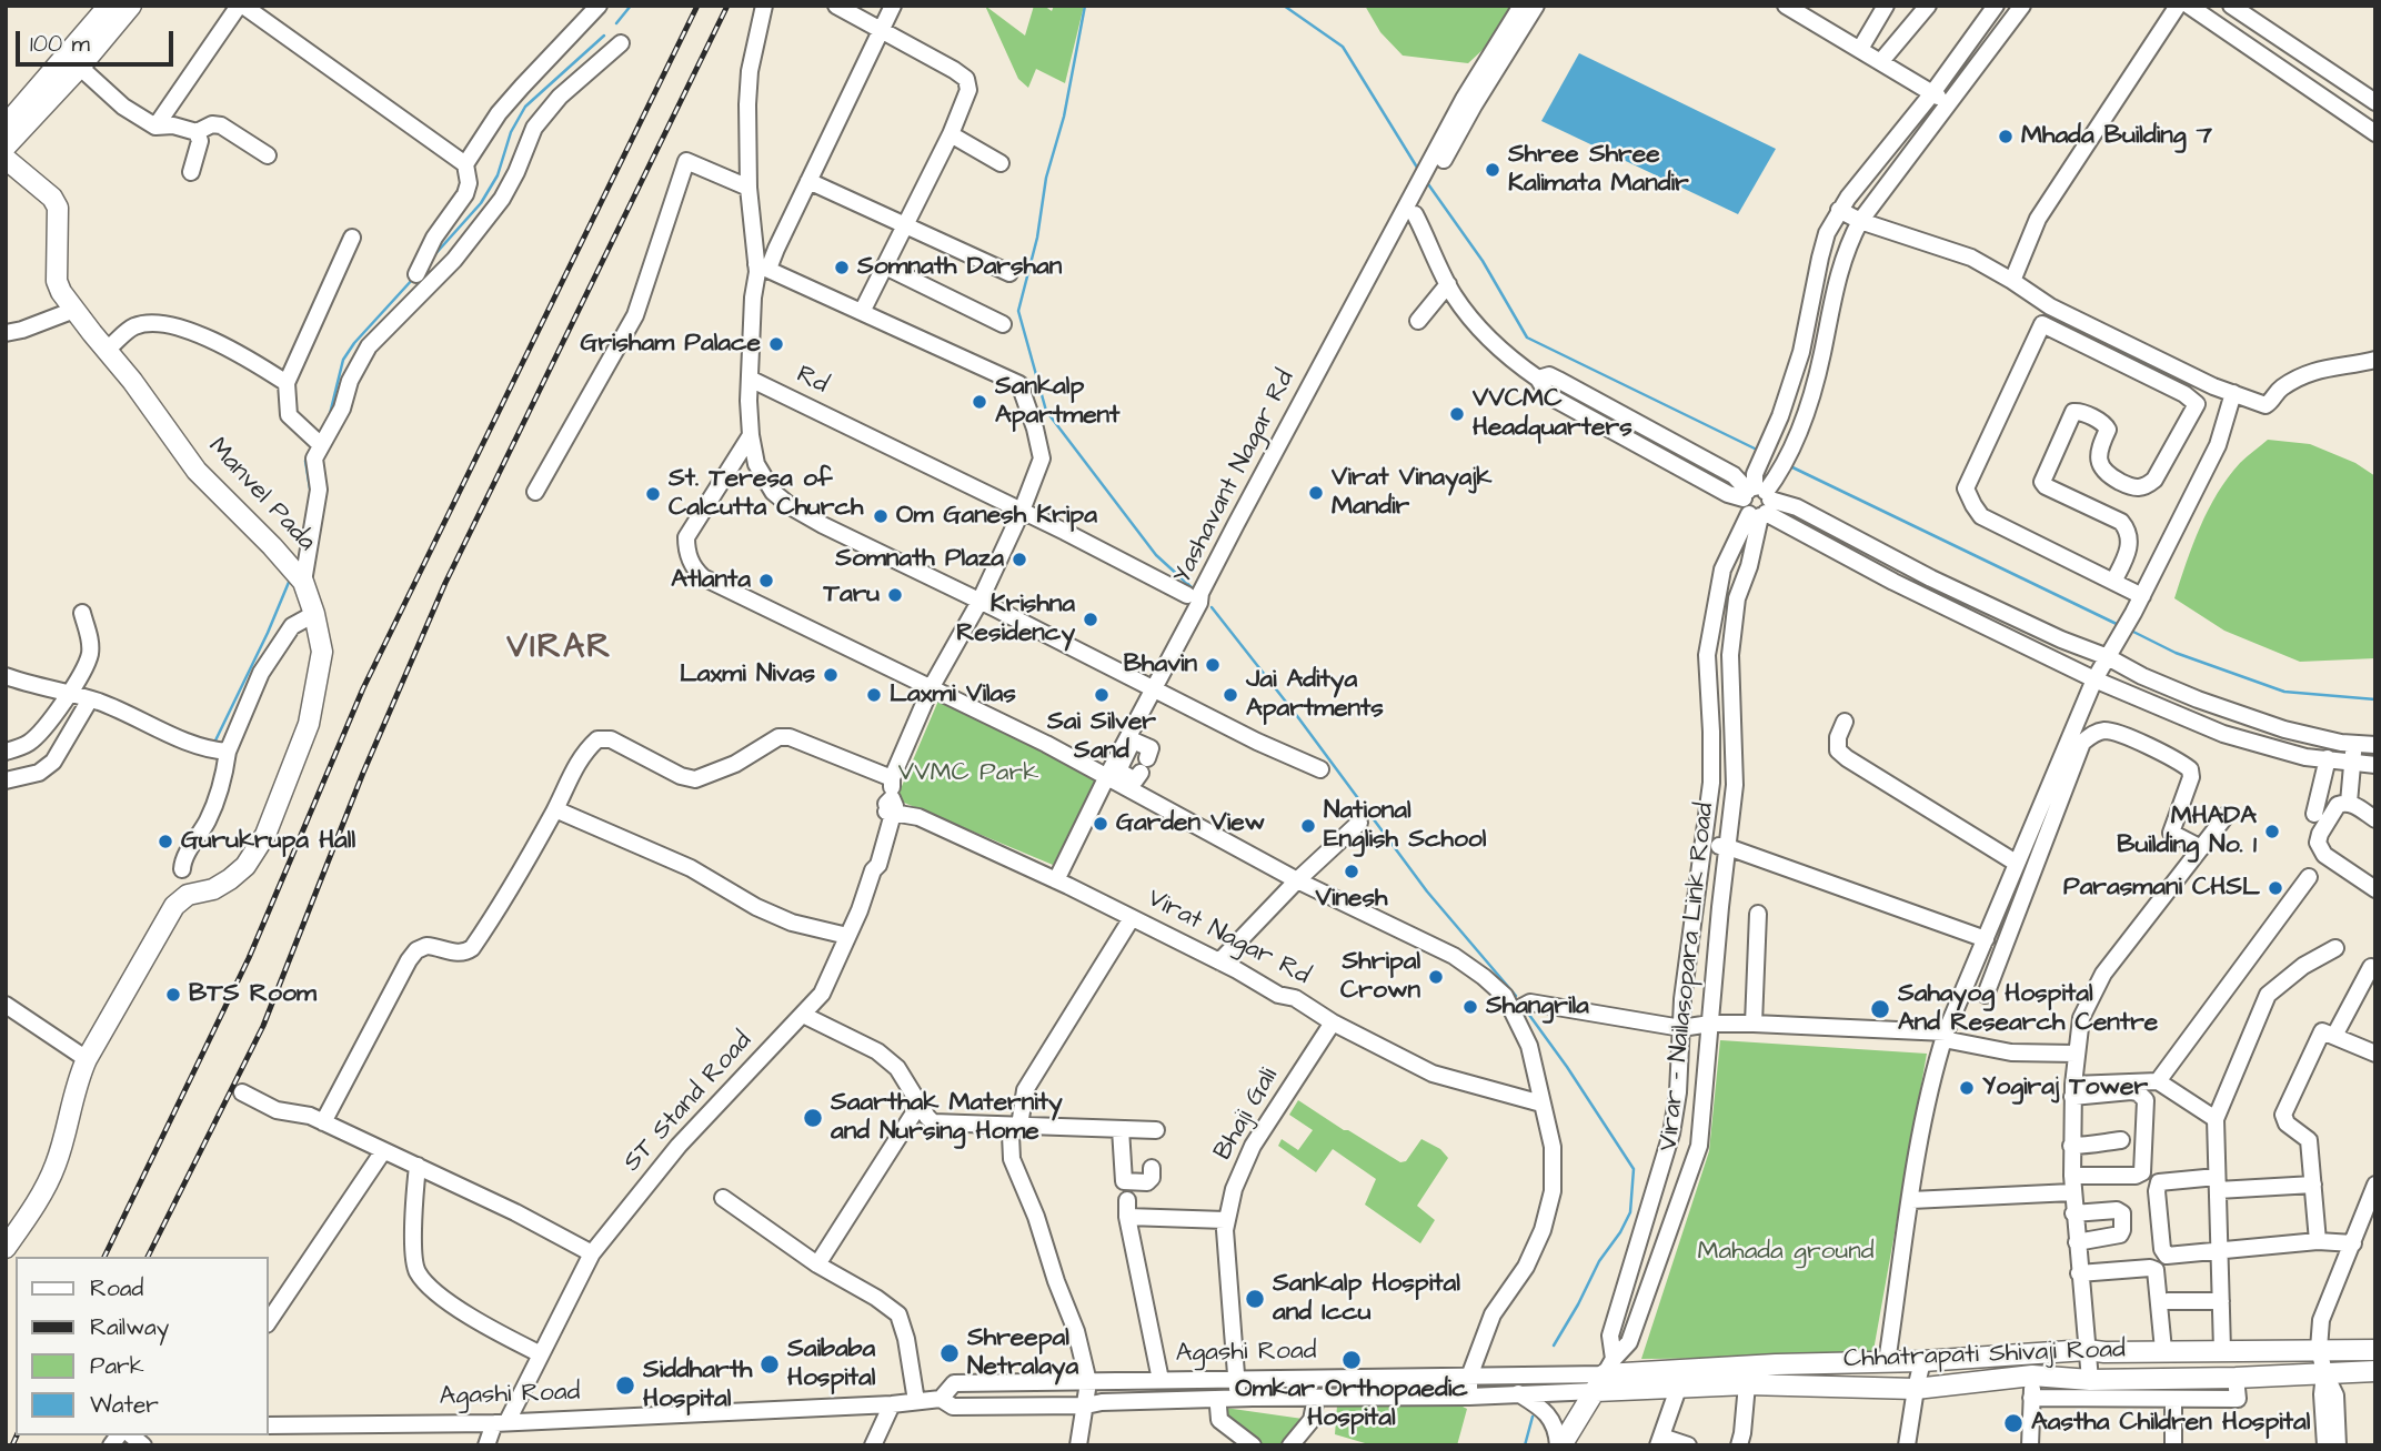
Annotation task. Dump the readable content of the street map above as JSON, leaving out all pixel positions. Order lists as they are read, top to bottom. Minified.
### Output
{"streets":{"main road":["Manvel Pada","Chhatrapati Shivaji Road"],"street":["Rd","Yashavant Nagar Rd","Virat Nagar Rd","Virar - Nailasopara Link Road","ST Stand Road","Bhaji Gali","Agashi Road"]},"crossings":[["Rd","Yashavant Nagar Rd"],["Yashavant Nagar Rd","Virat Nagar Rd"],["Virat Nagar Rd","ST Stand Road"],["Virat Nagar Rd","Bhaji Gali"],["Virar - Nailasopara Link Road","Agashi Road"],["Virar - Nailasopara Link Road","Chhatrapati Shivaji Road"],["ST Stand Road","Agashi Road"],["Bhaji Gali","Agashi Road"],["Agashi Road","Chhatrapati Shivaji Road"]],"districts":["VIRAR"],"parks":["VVMC Park","Mahada ground"],"places":["Mhada Building 7","Shree Shree Kalimata Mandir","Somnath Darshan","Grisham Palace","Sankalp Apartment","VVCMC Headquarters","Virat Vinayajk Mandir","St. Teresa of Calcutta Church","Om Ganesh Kripa","Somnath Plaza","Atlanta","Taru","Krishna Residency","Bhavin","Laxmi Nivas","Laxmi Vilas","Sai Silver Sand","Jai Aditya Apartments","Garden View","National English School","MHADA Building No. 1","Gurukrupa Hall","Vinesh","Parasmani CHSL","Shripal Crown","BTS Room","Shangrila","Sahayog Hospital And Research Centre","Yogiraj Tower","Saarthak Maternity and Nursing Home","Sankalp Hospital and Iccu","Shreepal Netralaya","Omkar Orthopaedic Hospital","Saibaba Hospital","Siddharth Hospital","Aastha Children Hospital"],"legend":["Road","Railway","Park","Water"],"scale_bar":"100 m"}
